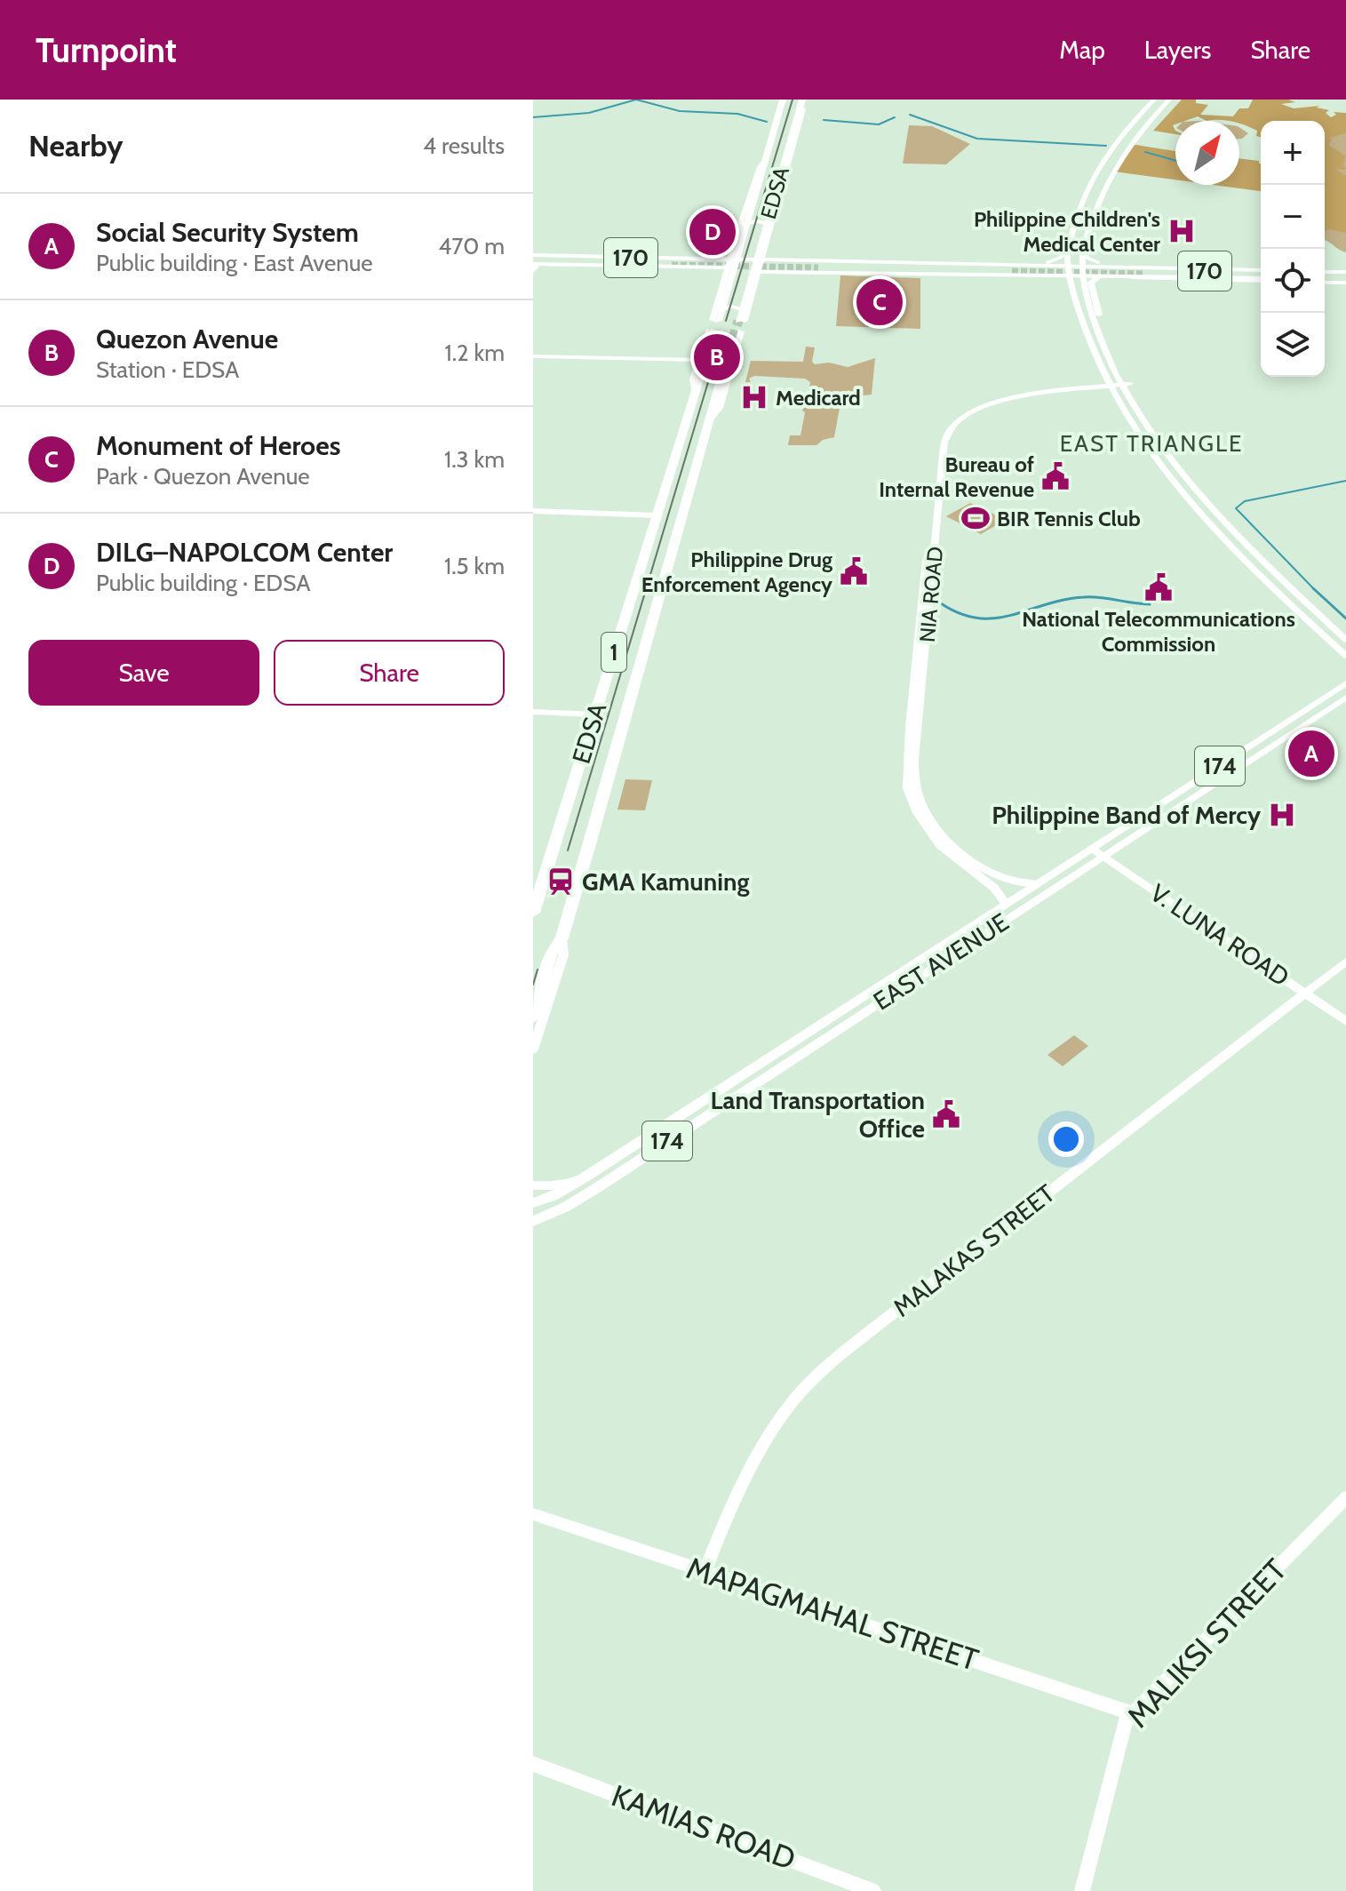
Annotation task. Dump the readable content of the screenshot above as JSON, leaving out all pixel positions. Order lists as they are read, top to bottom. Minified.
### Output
{"streets":{"highway":["EDSA","1"],"main road":["170","NIA ROAD","174","V. LUNA ROAD","EAST AVENUE","MALAKAS STREET","MAPAGMAHAL STREET","MALIKSI STREET","KAMIAS ROAD"]},"crossings":[["EDSA","170"],["NIA ROAD","EAST AVENUE"],["V. LUNA ROAD","EAST AVENUE"],["V. LUNA ROAD","MALAKAS STREET"],["MALAKAS STREET","MAPAGMAHAL STREET"],["MAPAGMAHAL STREET","MALIKSI STREET"]],"districts":["EAST TRIANGLE"],"places":{"hospital":["Philippine Children's Medical Center","Medicard","Philippine Band of Mercy"],"public building":["Bureau of Internal Revenue","Philippine Drug Enforcement Agency","National Telecommunications Commission","Land Transportation Office"],"sports":["BIR Tennis Club"],"station":["GMA Kamuning"]},"north":"top right","page":{"header":"Turnpoint","nav":["Map","Layers","Share"],"heading":["Nearby","4 results"],"map_buttons":["+","−"],"list":[{"mark":"A","name":"Social Security System","note":"Public building · East Avenue","value":"470 m"},{"mark":"B","name":"Quezon Avenue","note":"Station · EDSA","value":"1.2 km"},{"mark":"C","name":"Monument of Heroes","note":"Park · Quezon Avenue","value":"1.3 km"},{"mark":"D","name":"DILG–NAPOLCOM Center","note":"Public building · EDSA","value":"1.5 km"}],"pins":["D","C","B","A"],"buttons":["Save","Share"]}}
